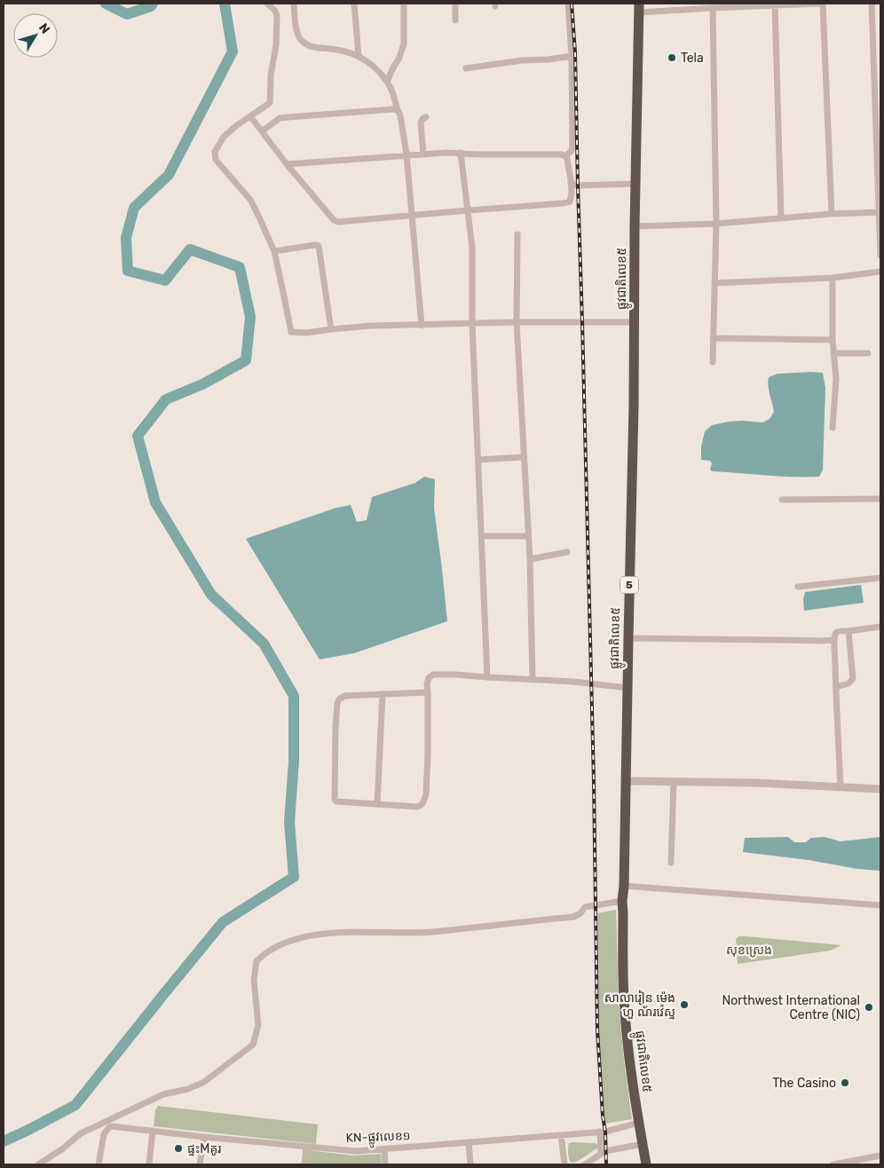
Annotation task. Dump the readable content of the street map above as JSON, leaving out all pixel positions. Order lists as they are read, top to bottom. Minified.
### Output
{"streets":{"highway":["ផ្លូវជាតិលេខ៥","5"],"street":["KN-ផ្លូវលេខ១"]},"crossings":[["ផ្លូវជាតិលេខ៥","KN-ផ្លូវលេខ១"]],"parks":["សុខស្រេង"],"places":["Tela","សាលារៀន ម៉េង ហួ ណ័រវ៉េស្ទ","Northwest International Centre (NIC)","The Casino","ផ្ទះMគូរ"],"north":"top right"}
